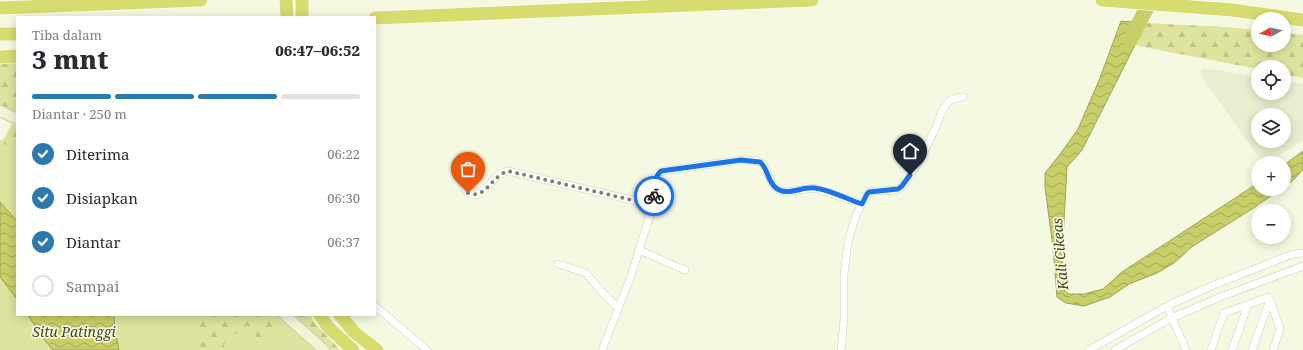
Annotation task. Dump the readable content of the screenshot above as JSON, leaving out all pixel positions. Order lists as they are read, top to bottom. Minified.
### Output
{"water":["Kali Cikeas","Situ Patinggi"],"north":"left","page":{"map_buttons":["+","−"],"heading":["3 mnt","Tiba dalam","06:47–06:52"],"bar":"Diantar · 250 m","list":[["Diterima","06:22"],["Disiapkan","06:30"],["Diantar","06:37"],"Sampai"]}}
